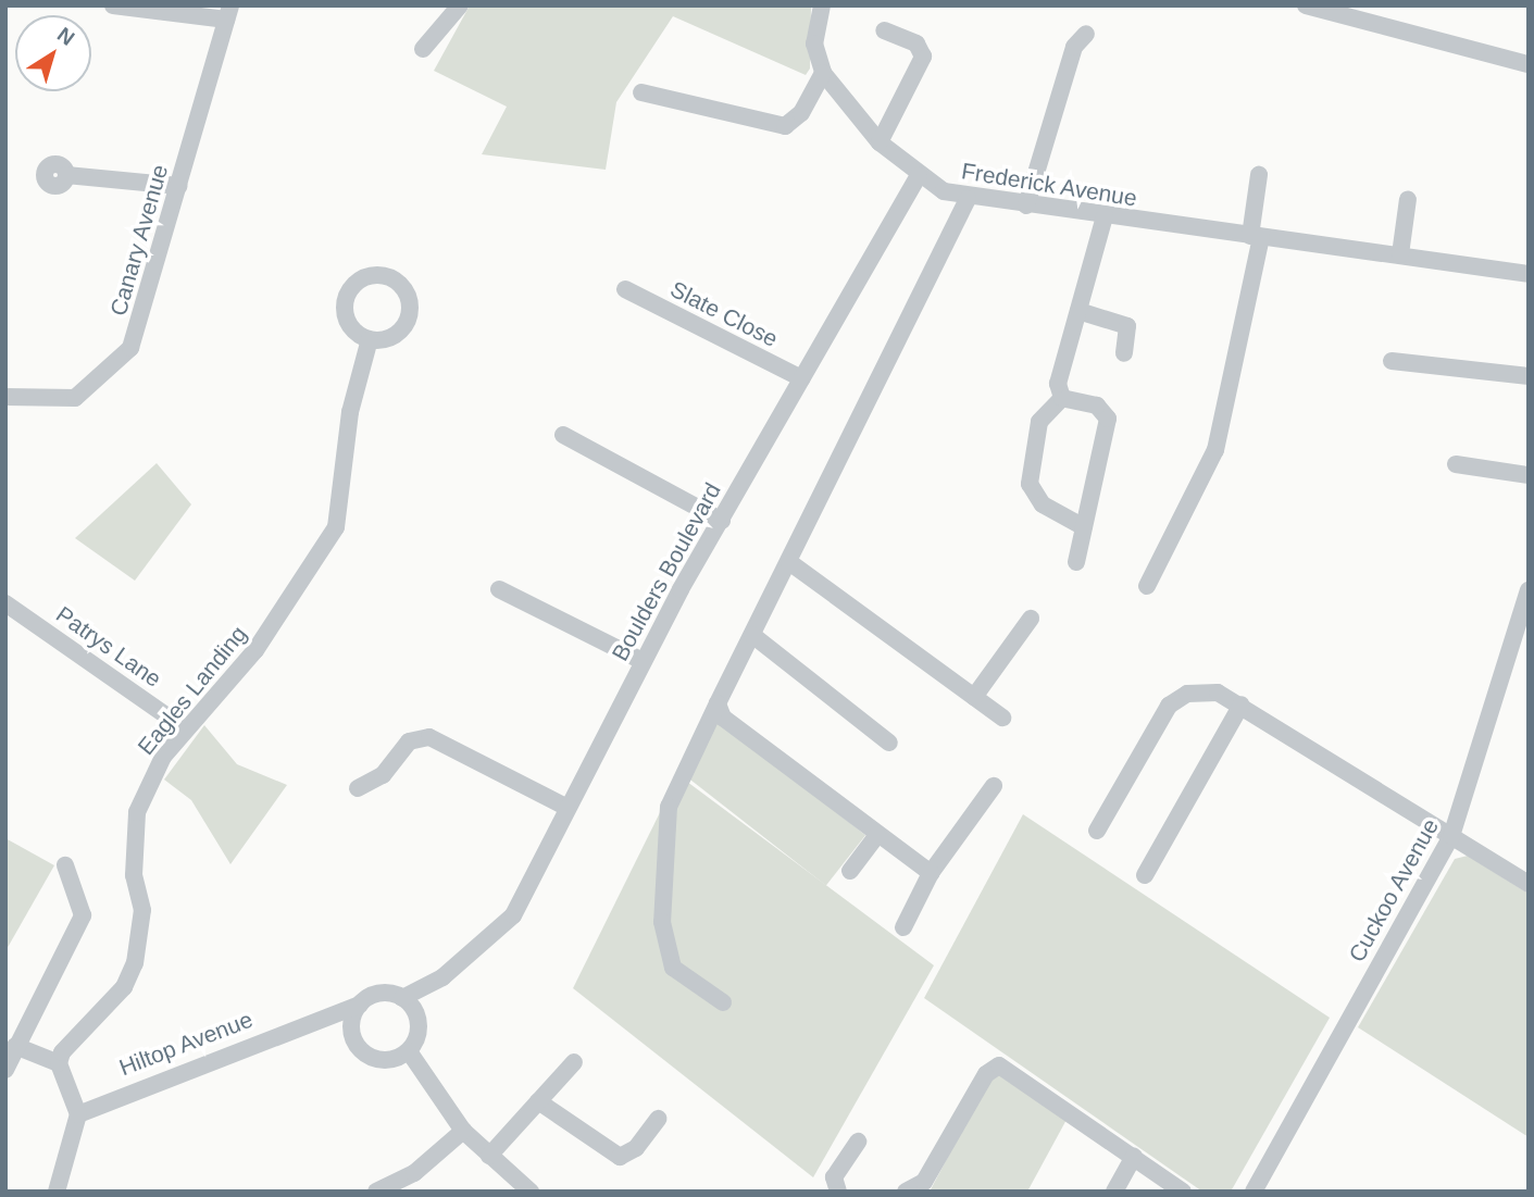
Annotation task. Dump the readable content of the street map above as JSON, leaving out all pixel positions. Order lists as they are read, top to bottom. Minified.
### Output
{"streets":{"street":["Frederick Avenue","Canary Avenue","Slate Close","Boulders Boulevard","Patrys Lane","Eagles Landing","Cuckoo Avenue","Hiltop Avenue"]},"crossings":[["Frederick Avenue","Boulders Boulevard"],["Slate Close","Boulders Boulevard"],["Boulders Boulevard","Hiltop Avenue"],["Patrys Lane","Eagles Landing"]],"north":"top right"}
